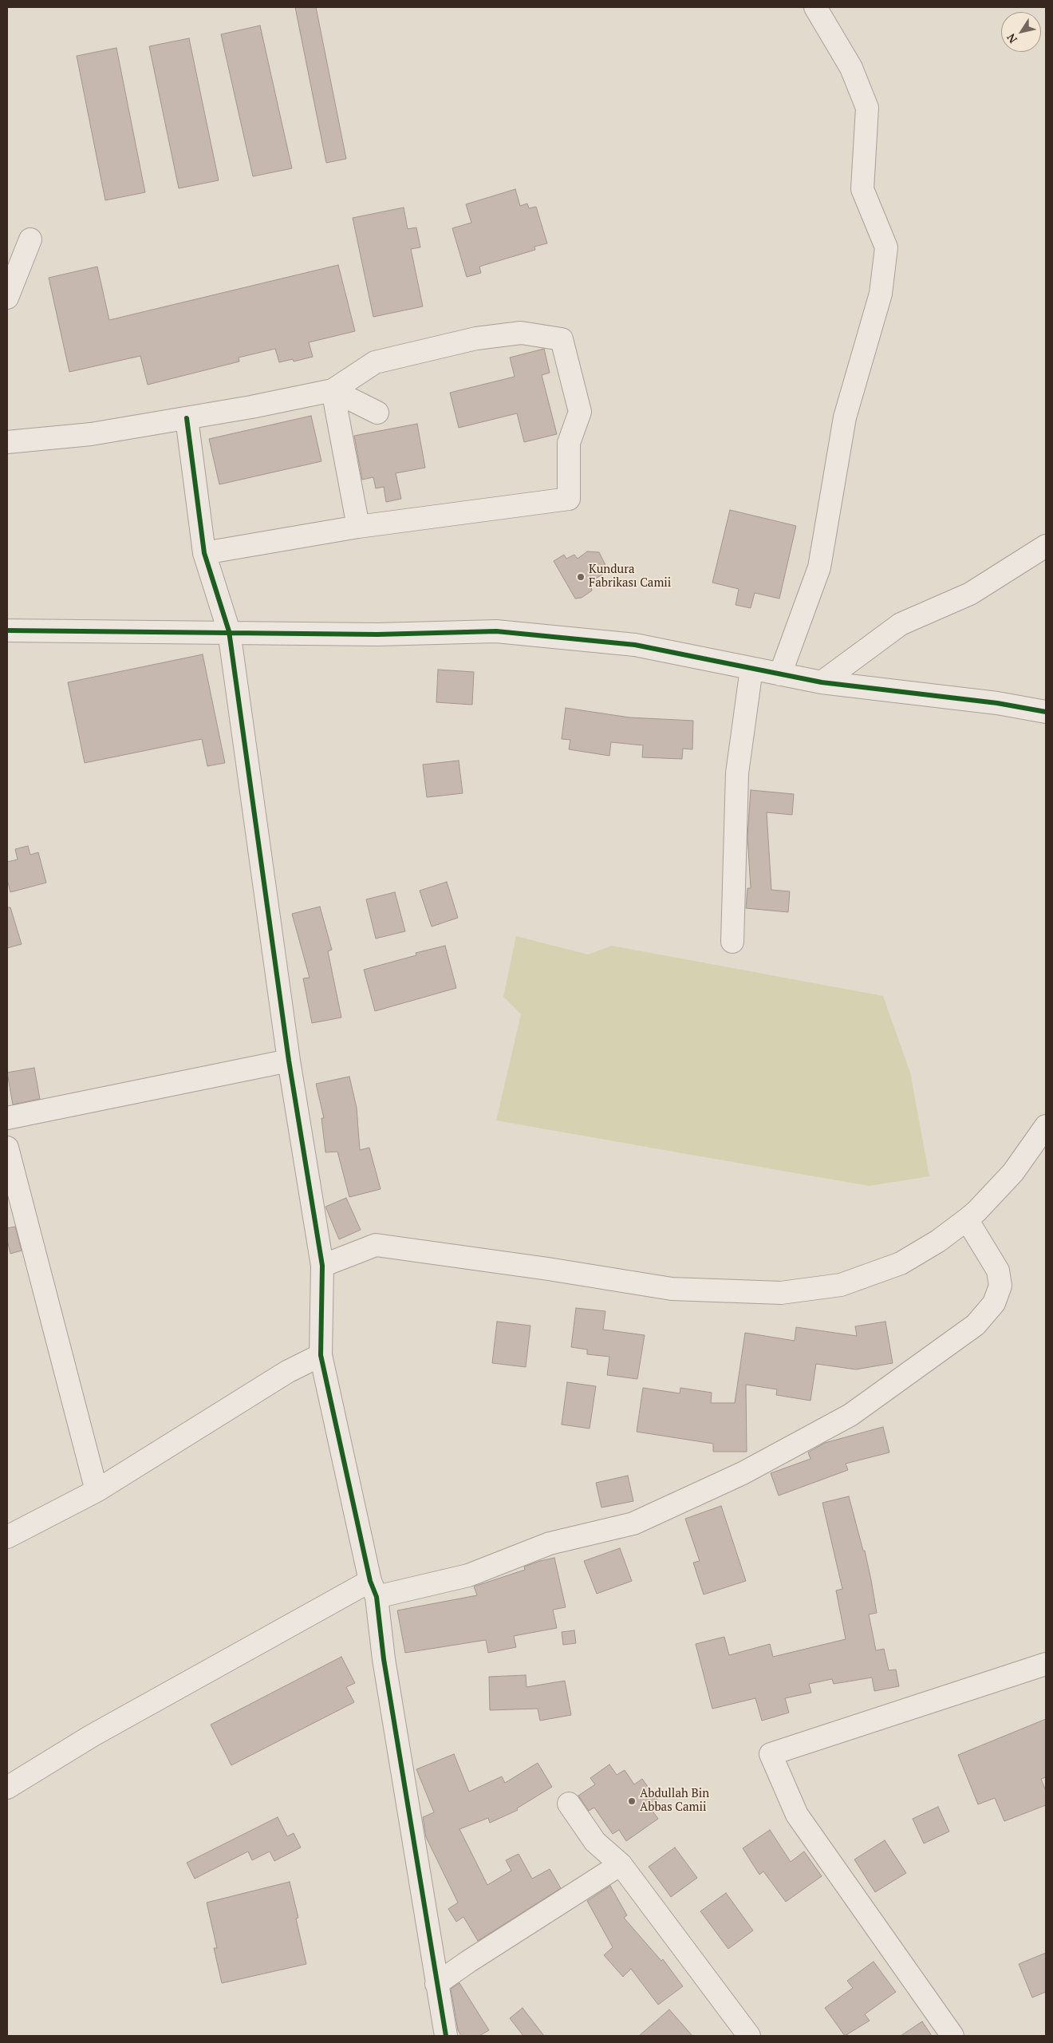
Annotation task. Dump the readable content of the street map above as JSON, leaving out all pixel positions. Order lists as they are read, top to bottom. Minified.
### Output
{"places":["Kundura Fabrikası Camii","Abdullah Bin Abbas Camii"],"north":"bottom left"}
